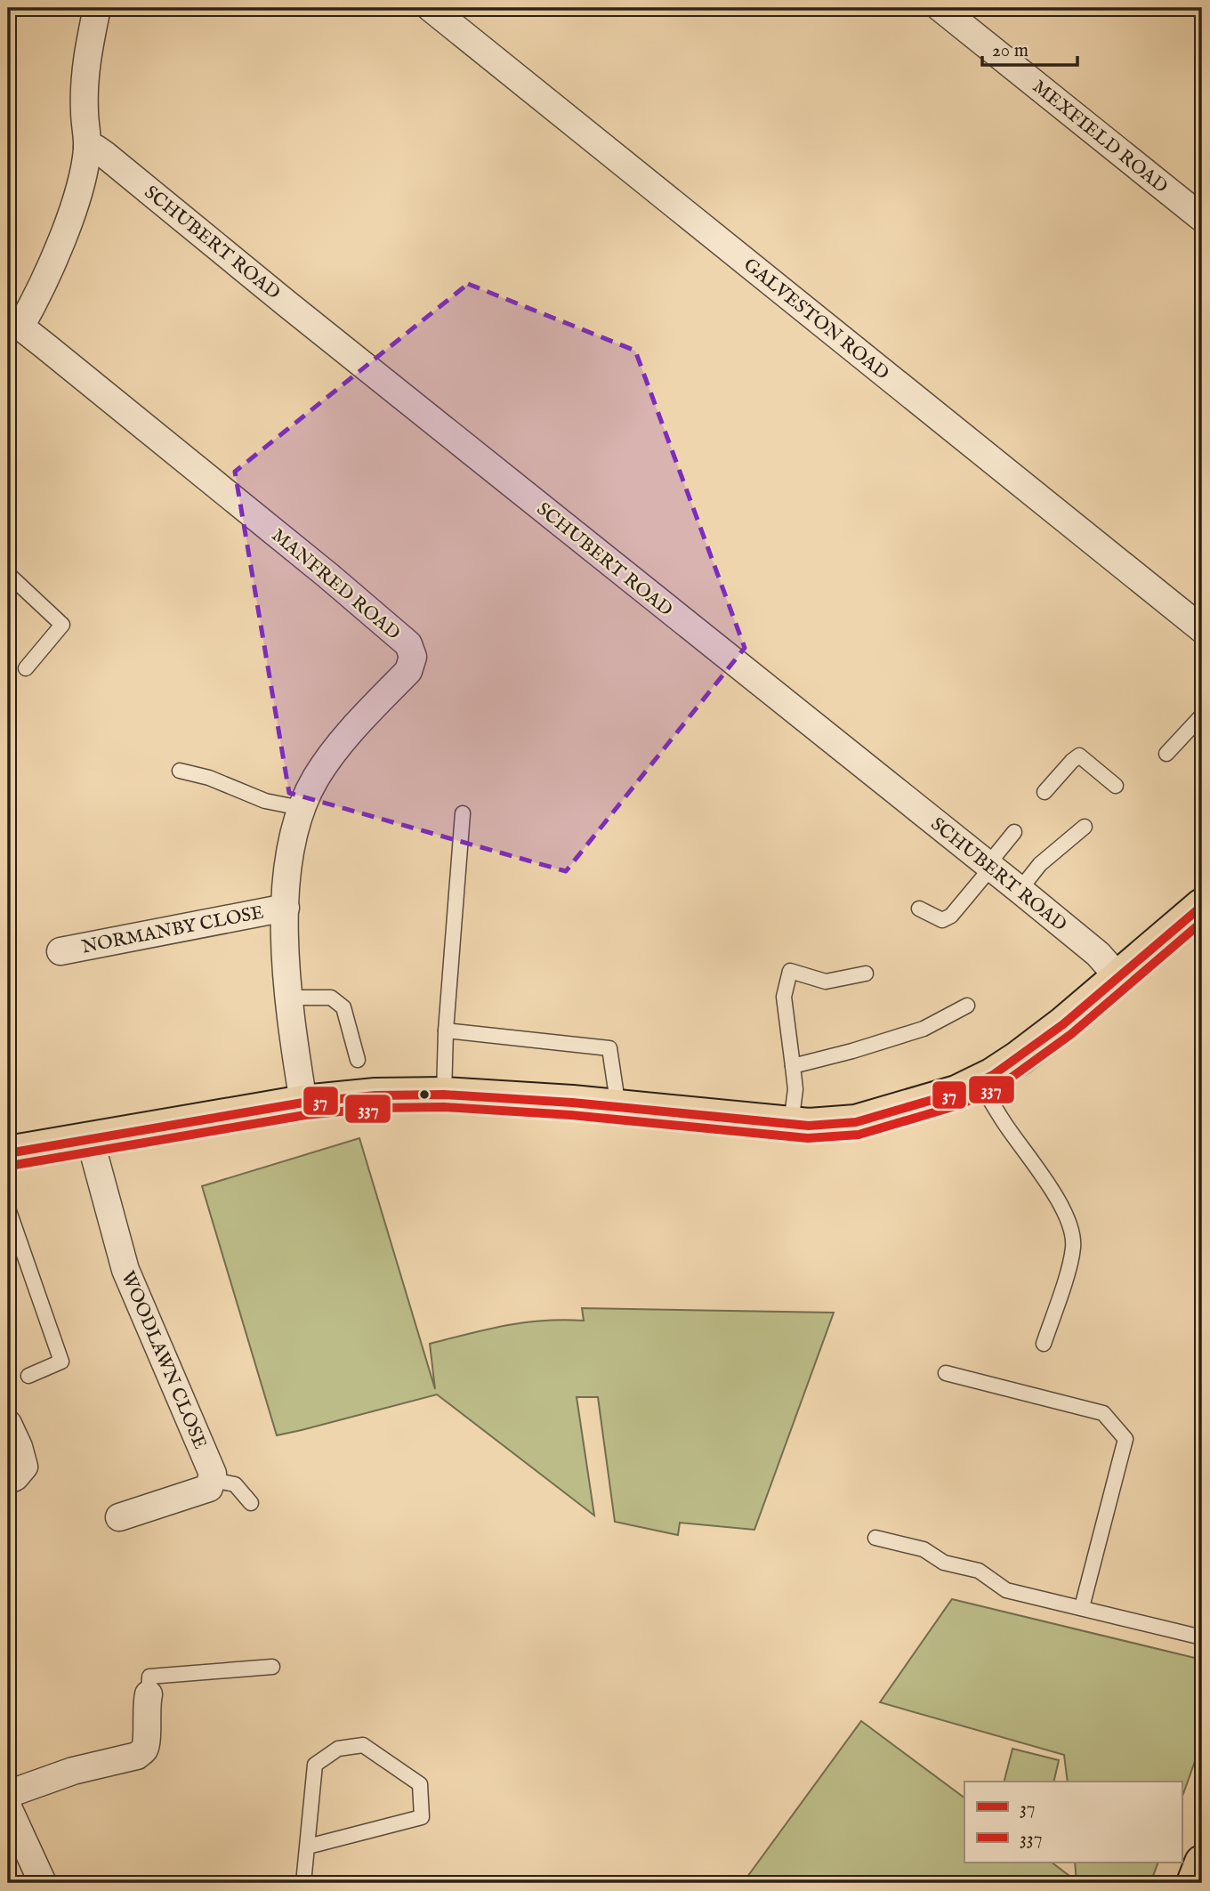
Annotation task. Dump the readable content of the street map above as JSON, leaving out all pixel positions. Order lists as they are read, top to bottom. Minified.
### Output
{"streets":{"street":["MEXFIELD ROAD","SCHUBERT ROAD","GALVESTON ROAD","MANFRED ROAD","NORMANBY CLOSE","WOODLAWN CLOSE"]},"crossings":[["MANFRED ROAD","NORMANBY CLOSE"]],"lines":["transit line 37","transit line 337"],"legend":["37","337"],"scale_bar":"20 m"}
